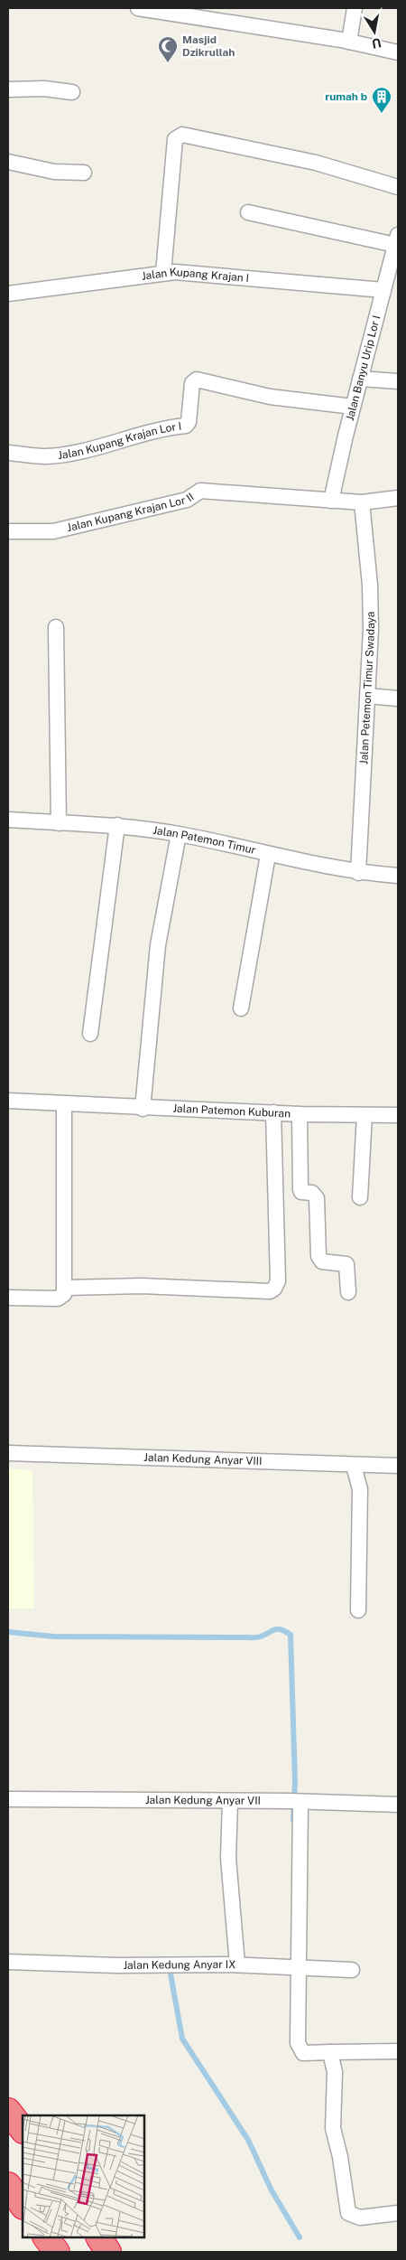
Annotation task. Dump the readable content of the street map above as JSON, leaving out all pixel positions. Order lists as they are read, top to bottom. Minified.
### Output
{"streets":{"street":["Jalan Kupang Krajan I","Jalan Banyu Urip Lor I","Jalan Kupang Krajan Lor I","Jalan Kupang Krajan Lor II","Jalan Petemon Timur Swadaya","Jalan Patemon Timur","Jalan Patemon Kuburan","Jalan Kedung Anyar VIII","Jalan Kedung Anyar VII","Jalan Kedung Anyar IX"]},"crossings":[["Jalan Kupang Krajan I","Jalan Banyu Urip Lor I"],["Jalan Banyu Urip Lor I","Jalan Kupang Krajan Lor I"],["Jalan Banyu Urip Lor I","Jalan Kupang Krajan Lor II"],["Jalan Kupang Krajan Lor II","Jalan Petemon Timur Swadaya"],["Jalan Petemon Timur Swadaya","Jalan Patemon Timur"]],"places":{"mosque":["Masjid Dzikrullah"],"building":["rumah b"]},"north":"bottom"}
